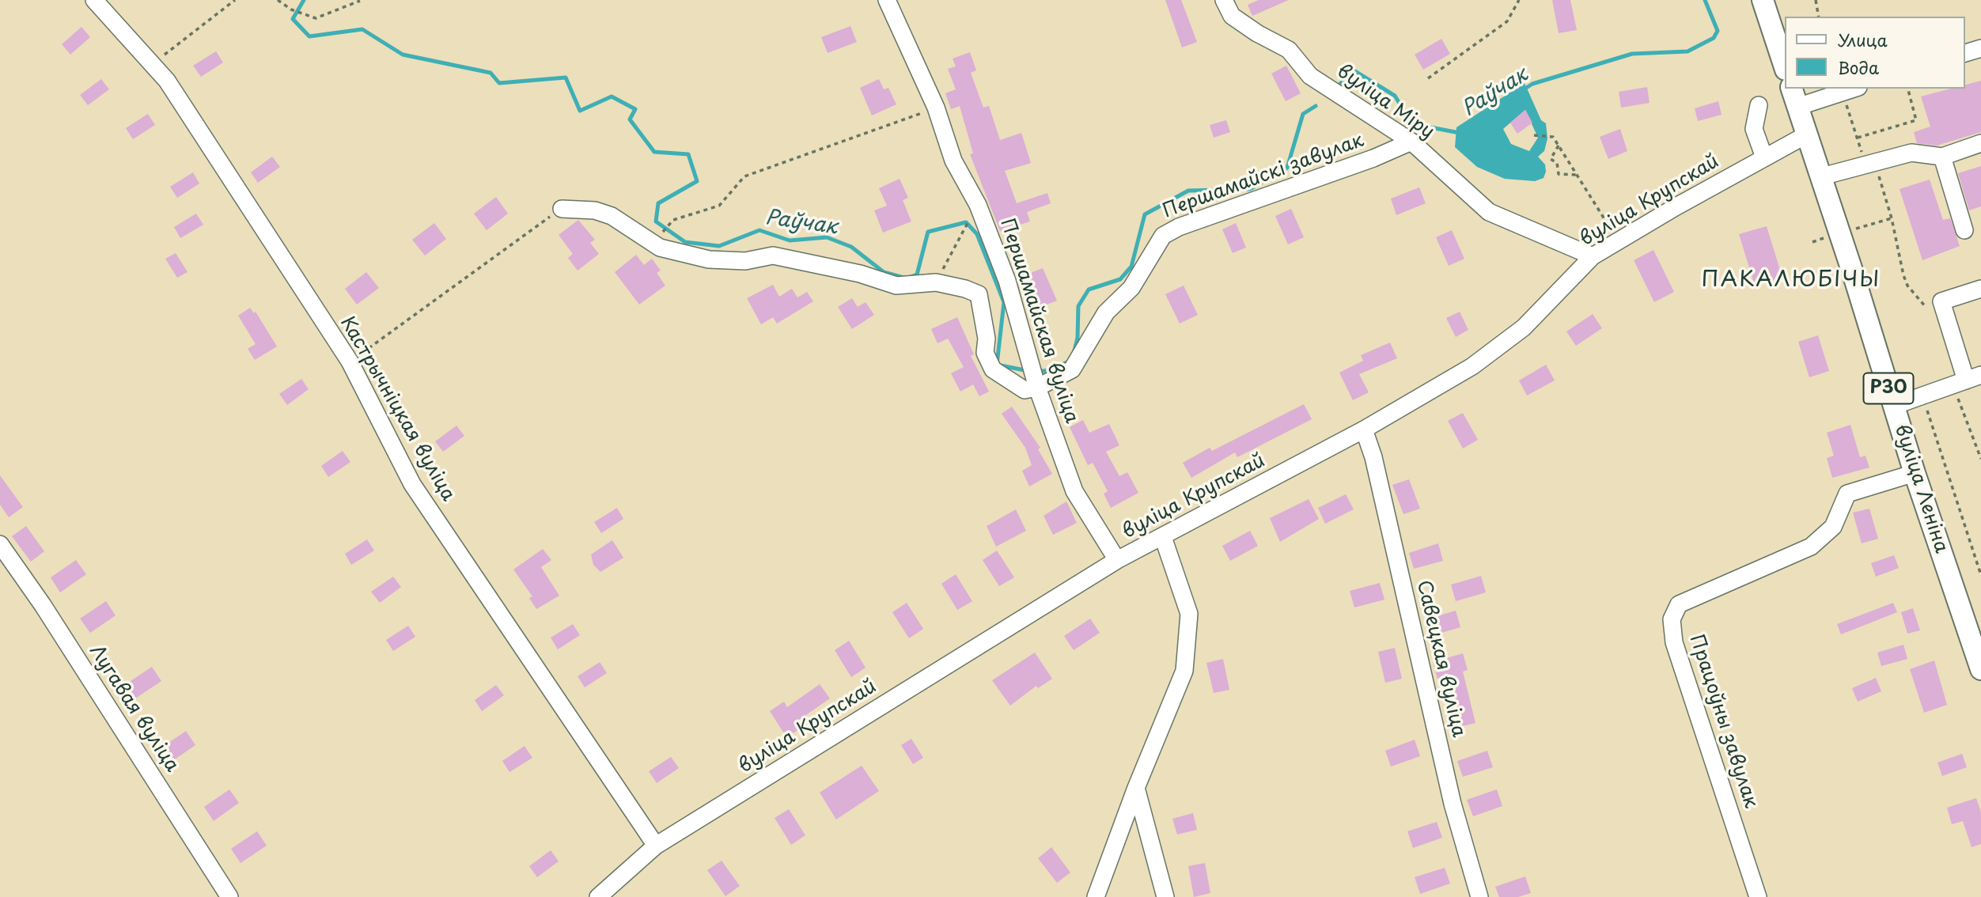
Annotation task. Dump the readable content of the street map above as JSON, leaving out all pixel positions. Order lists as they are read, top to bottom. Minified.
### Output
{"streets":{"main road":["Р30","вуліца Леніна"],"street":["вуліца Міру","Першамайскі завулак","вуліца Крупскай","Першамайская вуліца","Кастрычніцкая вуліца","Савецкая вуліца","Лугавая вуліца","Працоўны завулак"]},"crossings":[["вуліца Міру","Першамайскі завулак"],["вуліца Міру","вуліца Крупскай"],["Першамайскі завулак","Першамайская вуліца"],["вуліца Крупскай","Першамайская вуліца"],["вуліца Крупскай","Кастрычніцкая вуліца"],["вуліца Крупскай","вуліца Леніна"],["вуліца Крупскай","Савецкая вуліца"],["вуліца Леніна","Працоўны завулак"]],"districts":["ПАКАЛЮБІЧЫ"],"water":["Раўчак"],"legend":["Улица","Вода"]}
